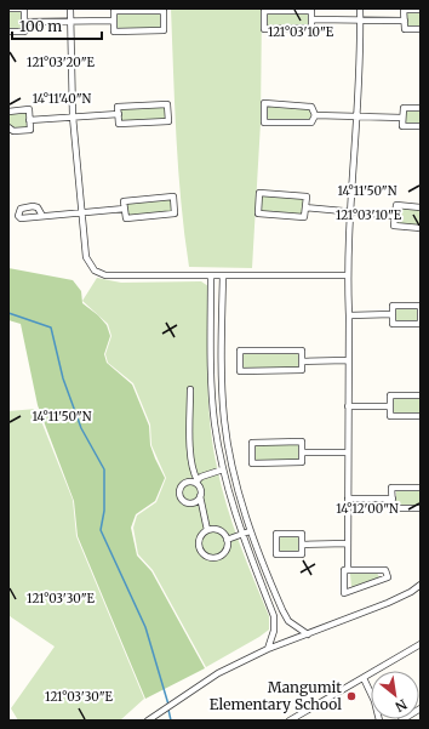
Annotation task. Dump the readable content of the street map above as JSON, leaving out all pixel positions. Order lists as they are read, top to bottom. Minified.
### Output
{"places":["Mangumit Elementary School"],"scale_bar":"100 m","north":"bottom right","coordinates":["121°03'10\"E","121°03'20\"E","14°11'40\"N","14°11'50\"N","14°12'00\"N","121°03'30\"E"]}
